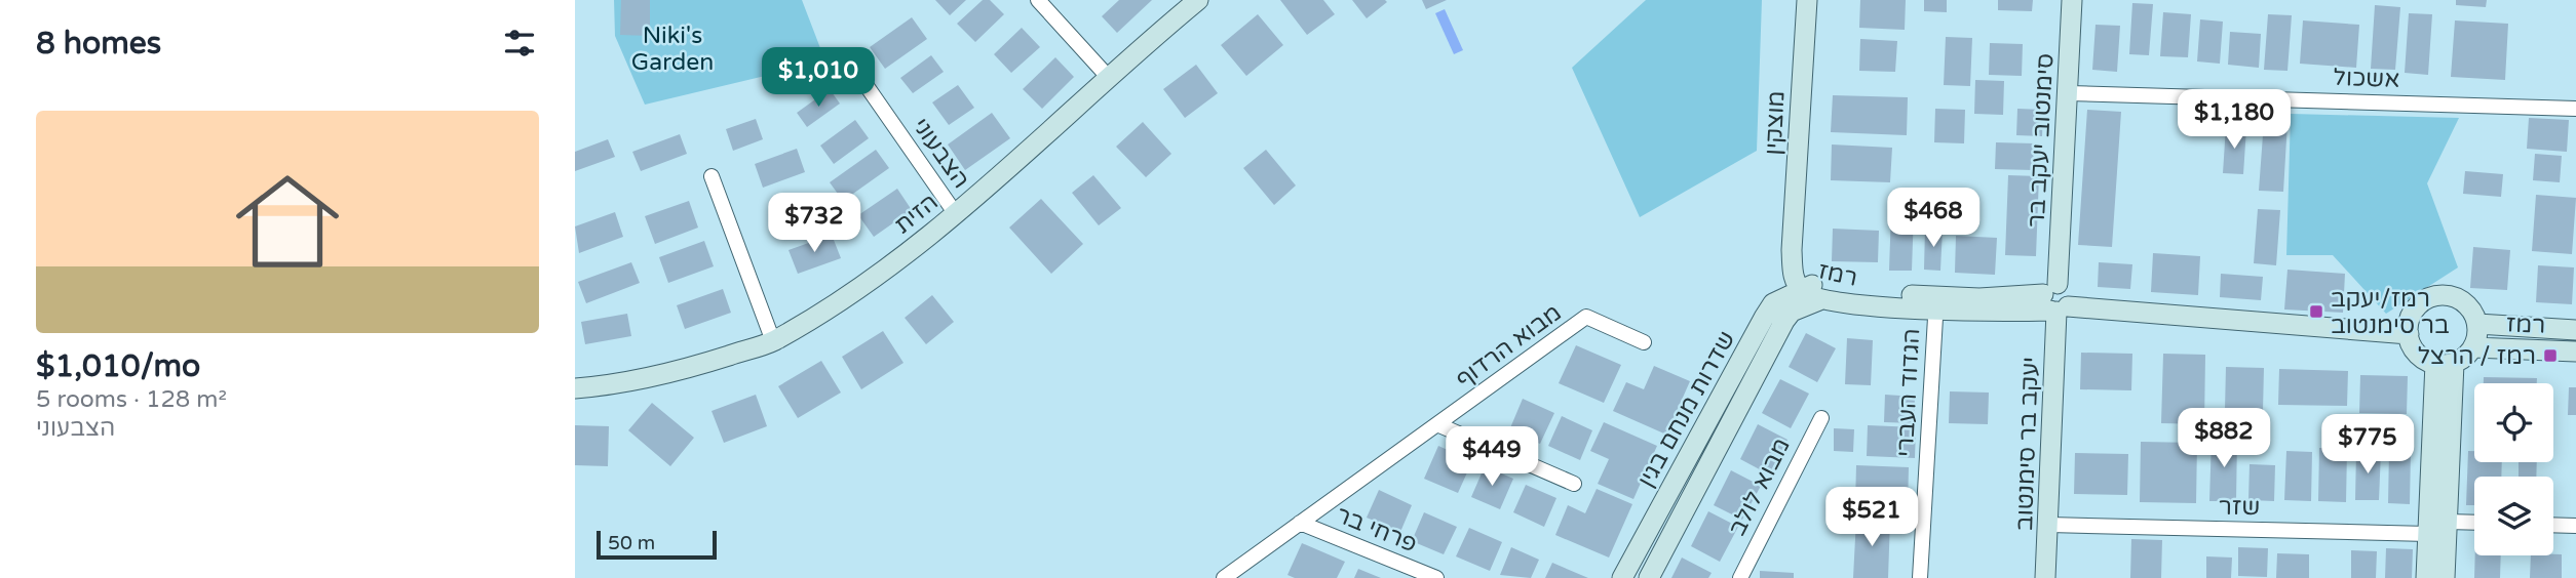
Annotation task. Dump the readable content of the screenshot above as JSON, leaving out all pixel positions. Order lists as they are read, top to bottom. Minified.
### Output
{"streets":{"street":["אשכול","מוצקין","סימנטוב יעקב בר","הצבעוני","הזית","רמז","מבוא הרדוף","הגדוד העברי","שדרות מנחם בגין","יעקב בר סימנטוב","מבוא לולב","שזר","פרחי בר"]},"crossings":[["אשכול","סימנטוב יעקב בר"],["מוצקין","רמז"],["סימנטוב יעקב בר","רמז"],["סימנטוב יעקב בר","יעקב בר סימנטוב"],["הצבעוני","הזית"],["רמז","הגדוד העברי"],["רמז","שדרות מנחם בגין"],["רמז","יעקב בר סימנטוב"],["מבוא הרדוף","פרחי בר"],["יעקב בר סימנטוב","שזר"]],"parks":["Niki's Garden"],"places":{"transit":["רמז/יעקב בר סימנטוב","רמז / הרצל"]},"scale_bar":"50 m","page":{"heading":"8 homes","price":["$1,010","$1,180","$468","$732","$882","$775","$449","$521"],"list":[{"name":"$1,010/mo","note":"5 rooms · 128 m² · הצבעוני"}],"scale":"50 m"}}
